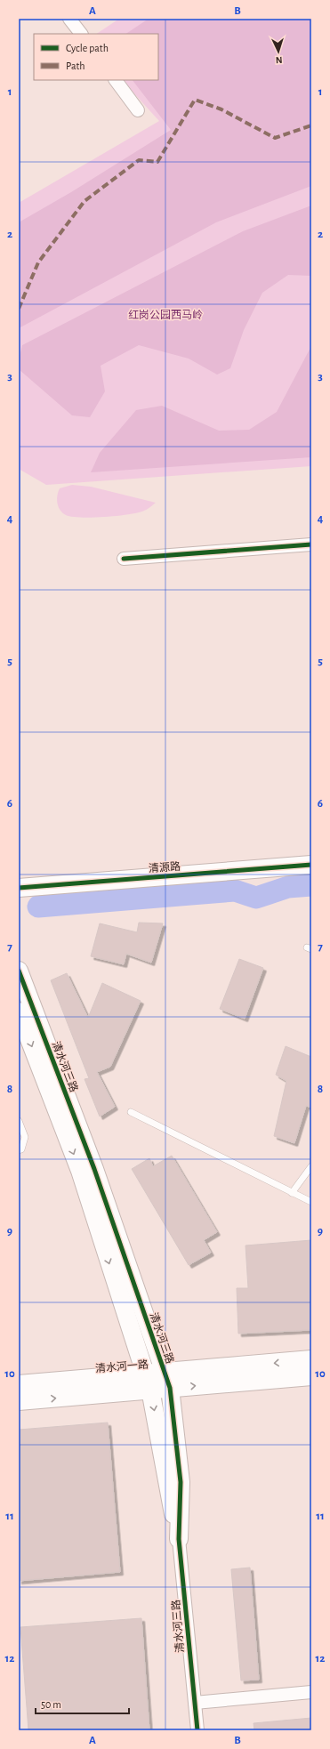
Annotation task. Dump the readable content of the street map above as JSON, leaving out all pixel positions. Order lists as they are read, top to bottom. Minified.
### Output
{"streets":{"street":["清源路","清水河三路","清水河一路"]},"crossings":[["清水河三路","清水河一路"]],"parks":["红岗公园西马岭"],"legend":["Cycle path","Path"],"scale_bar":"50 m","north":"bottom","grid":{"columns":["A","B"],"rows":["1","2","3","4","5","6","7","8","9","10","11","12"]}}
